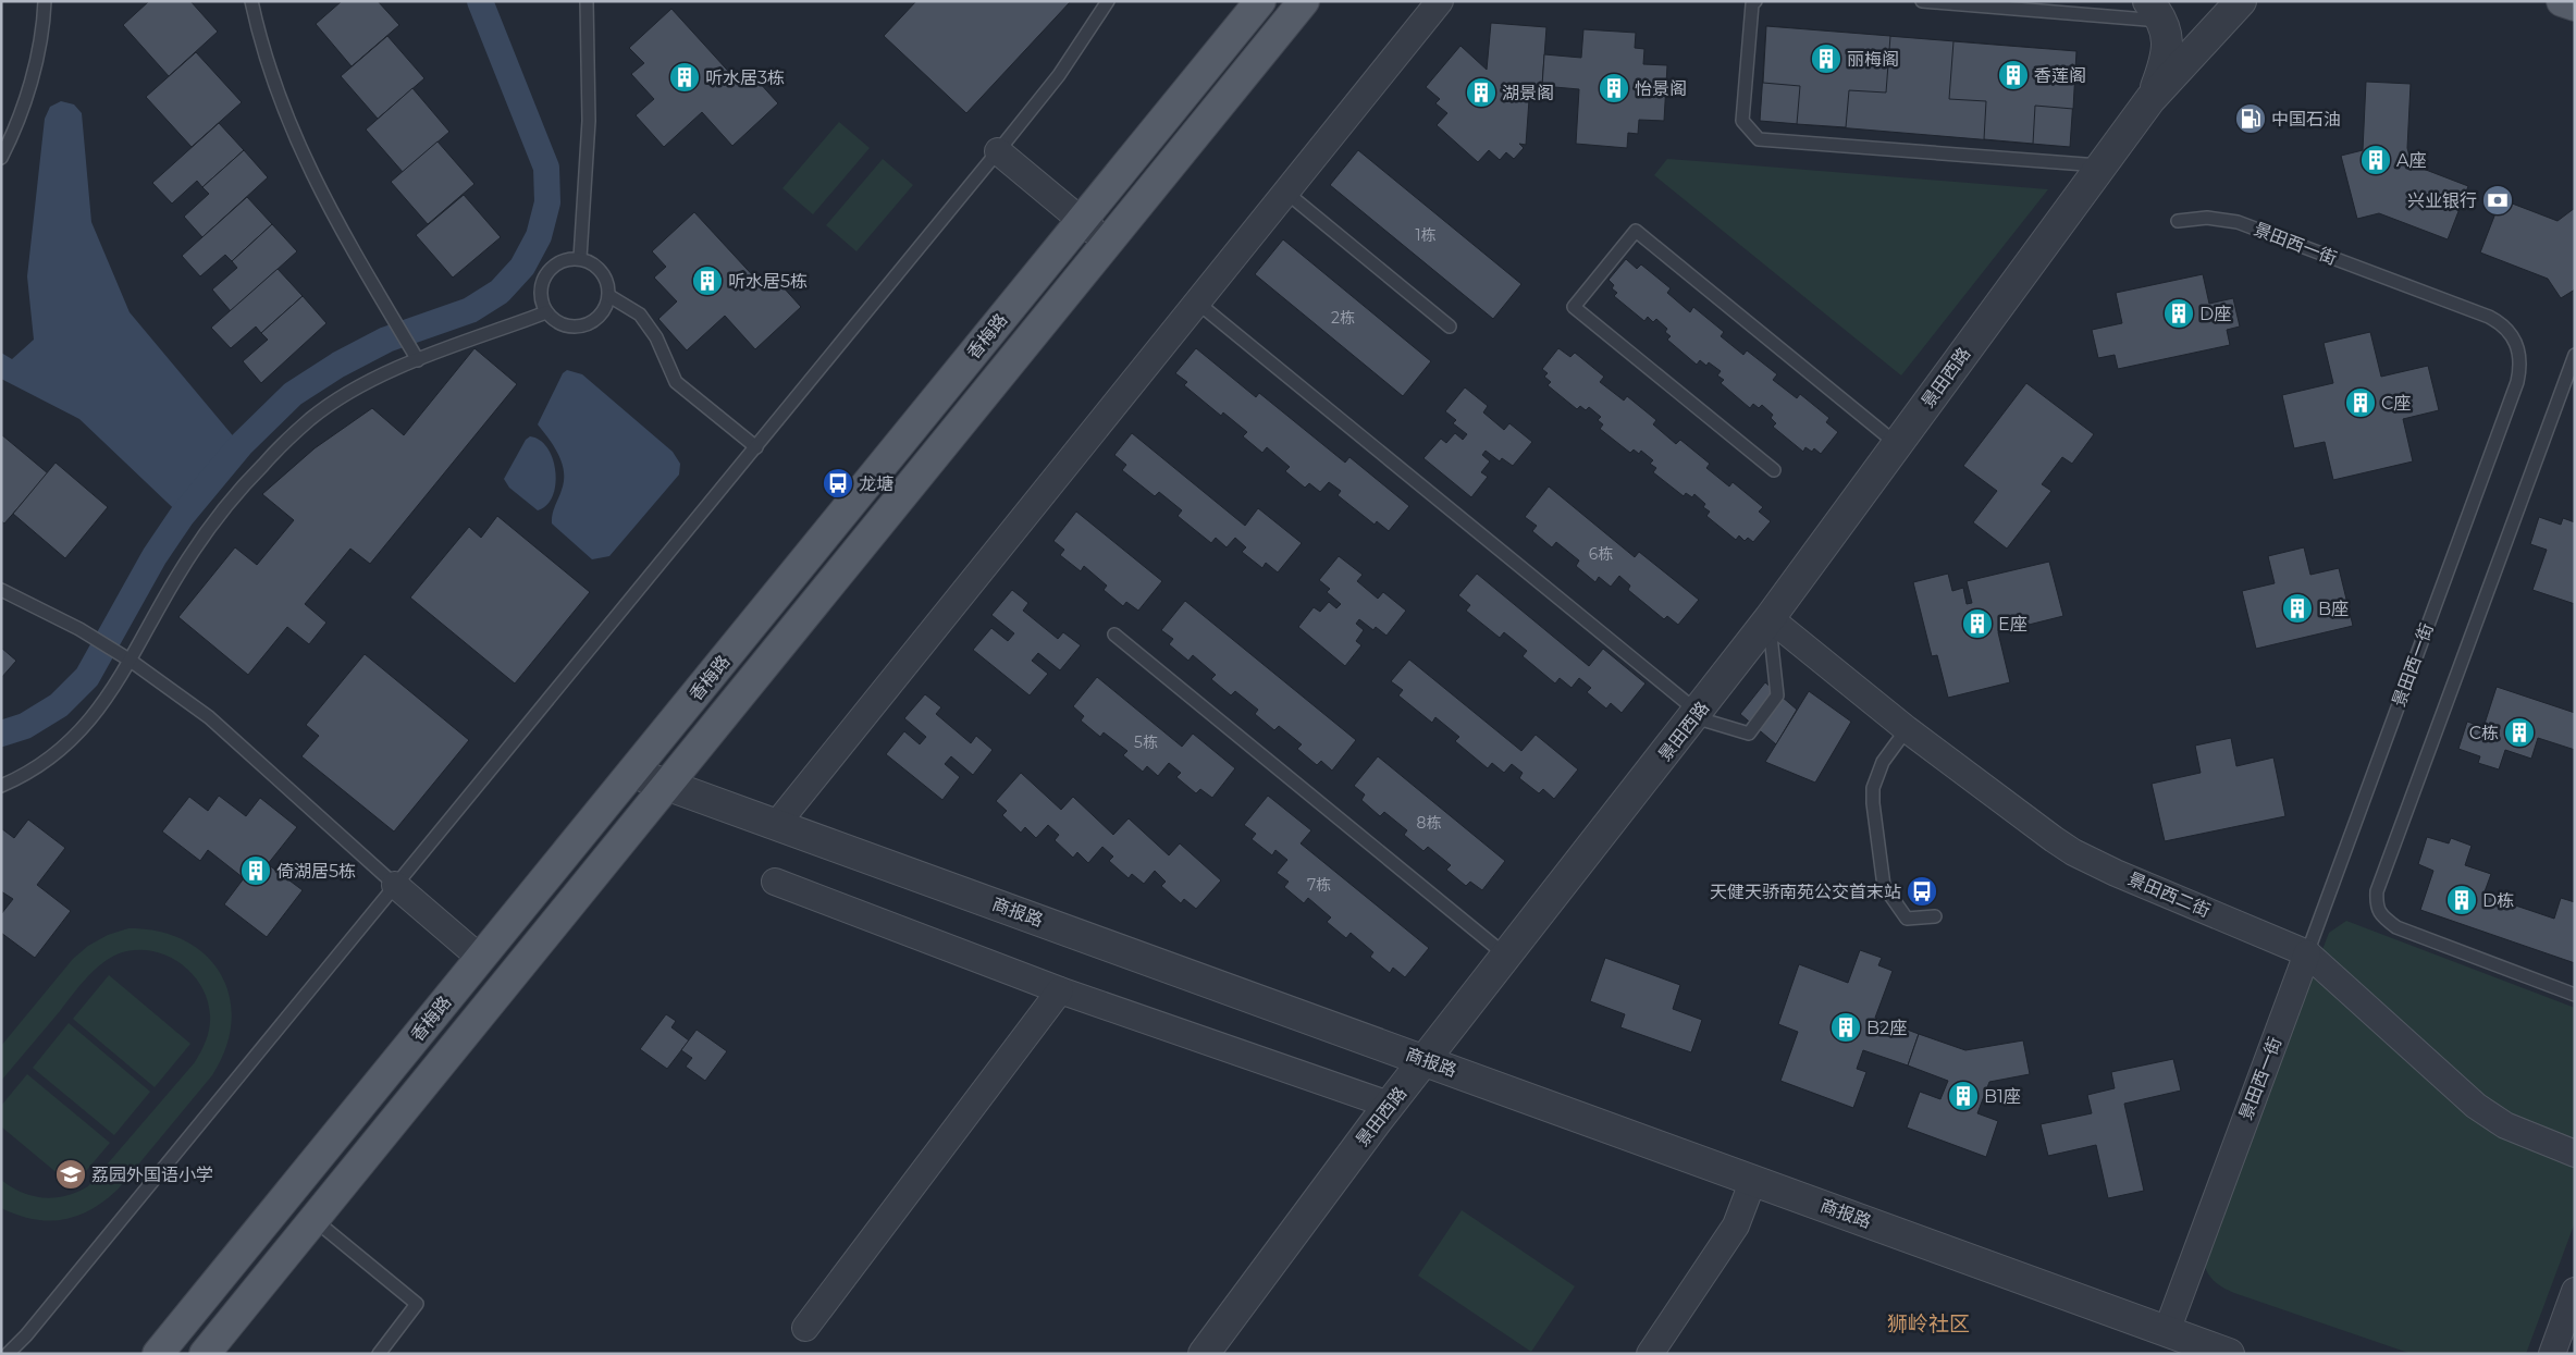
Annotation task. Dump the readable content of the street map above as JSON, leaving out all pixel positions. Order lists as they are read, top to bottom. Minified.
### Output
{"streets":{"main road":["香梅路"],"street":["景田西一街","景田西路","景田西二街","商报路"]},"crossings":[["景田西一街","景田西二街"],["景田西一街","商报路"],["香梅路","商报路"],["景田西路","景田西二街"],["景田西路","商报路"]],"districts":["狮岭社区"],"places":{"building":["丽梅阁","香莲阁","听水居3栋","怡景阁","湖景阁","A座","听水居5栋","D座","C座","B座","E座","C栋","倚湖居5栋","D栋","B2座","B1座"],"fuel station":["中国石油"],"bank":["兴业银行"],"bus stop":["龙塘","天健天骄南苑公交首末站"],"school or university":["荔园外国语小学"]},"house_numbers":["1栋","2栋","6栋","5栋","8栋","7栋"]}
